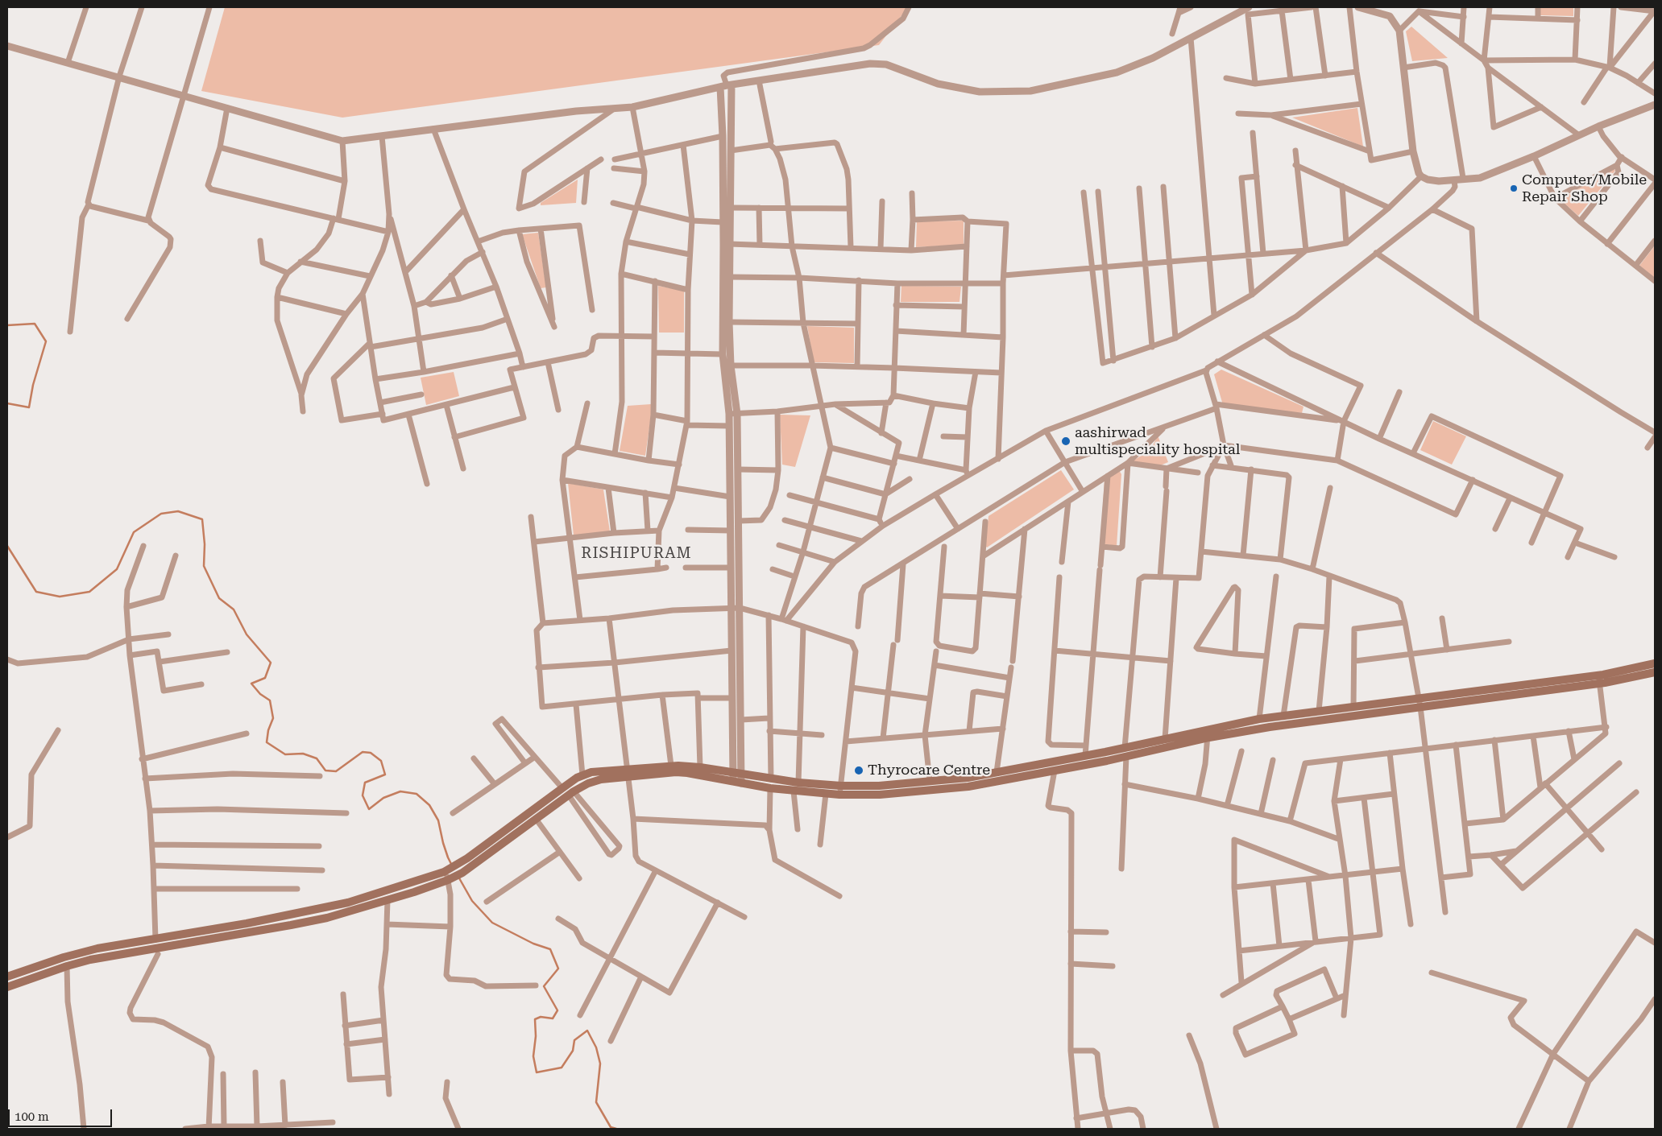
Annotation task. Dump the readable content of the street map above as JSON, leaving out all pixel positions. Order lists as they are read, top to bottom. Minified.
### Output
{"districts":["RISHIPURAM"],"places":["Computer/Mobile Repair Shop","aashirwad multispeciality hospital","Thyrocare Centre"],"scale_bar":"100 m"}
